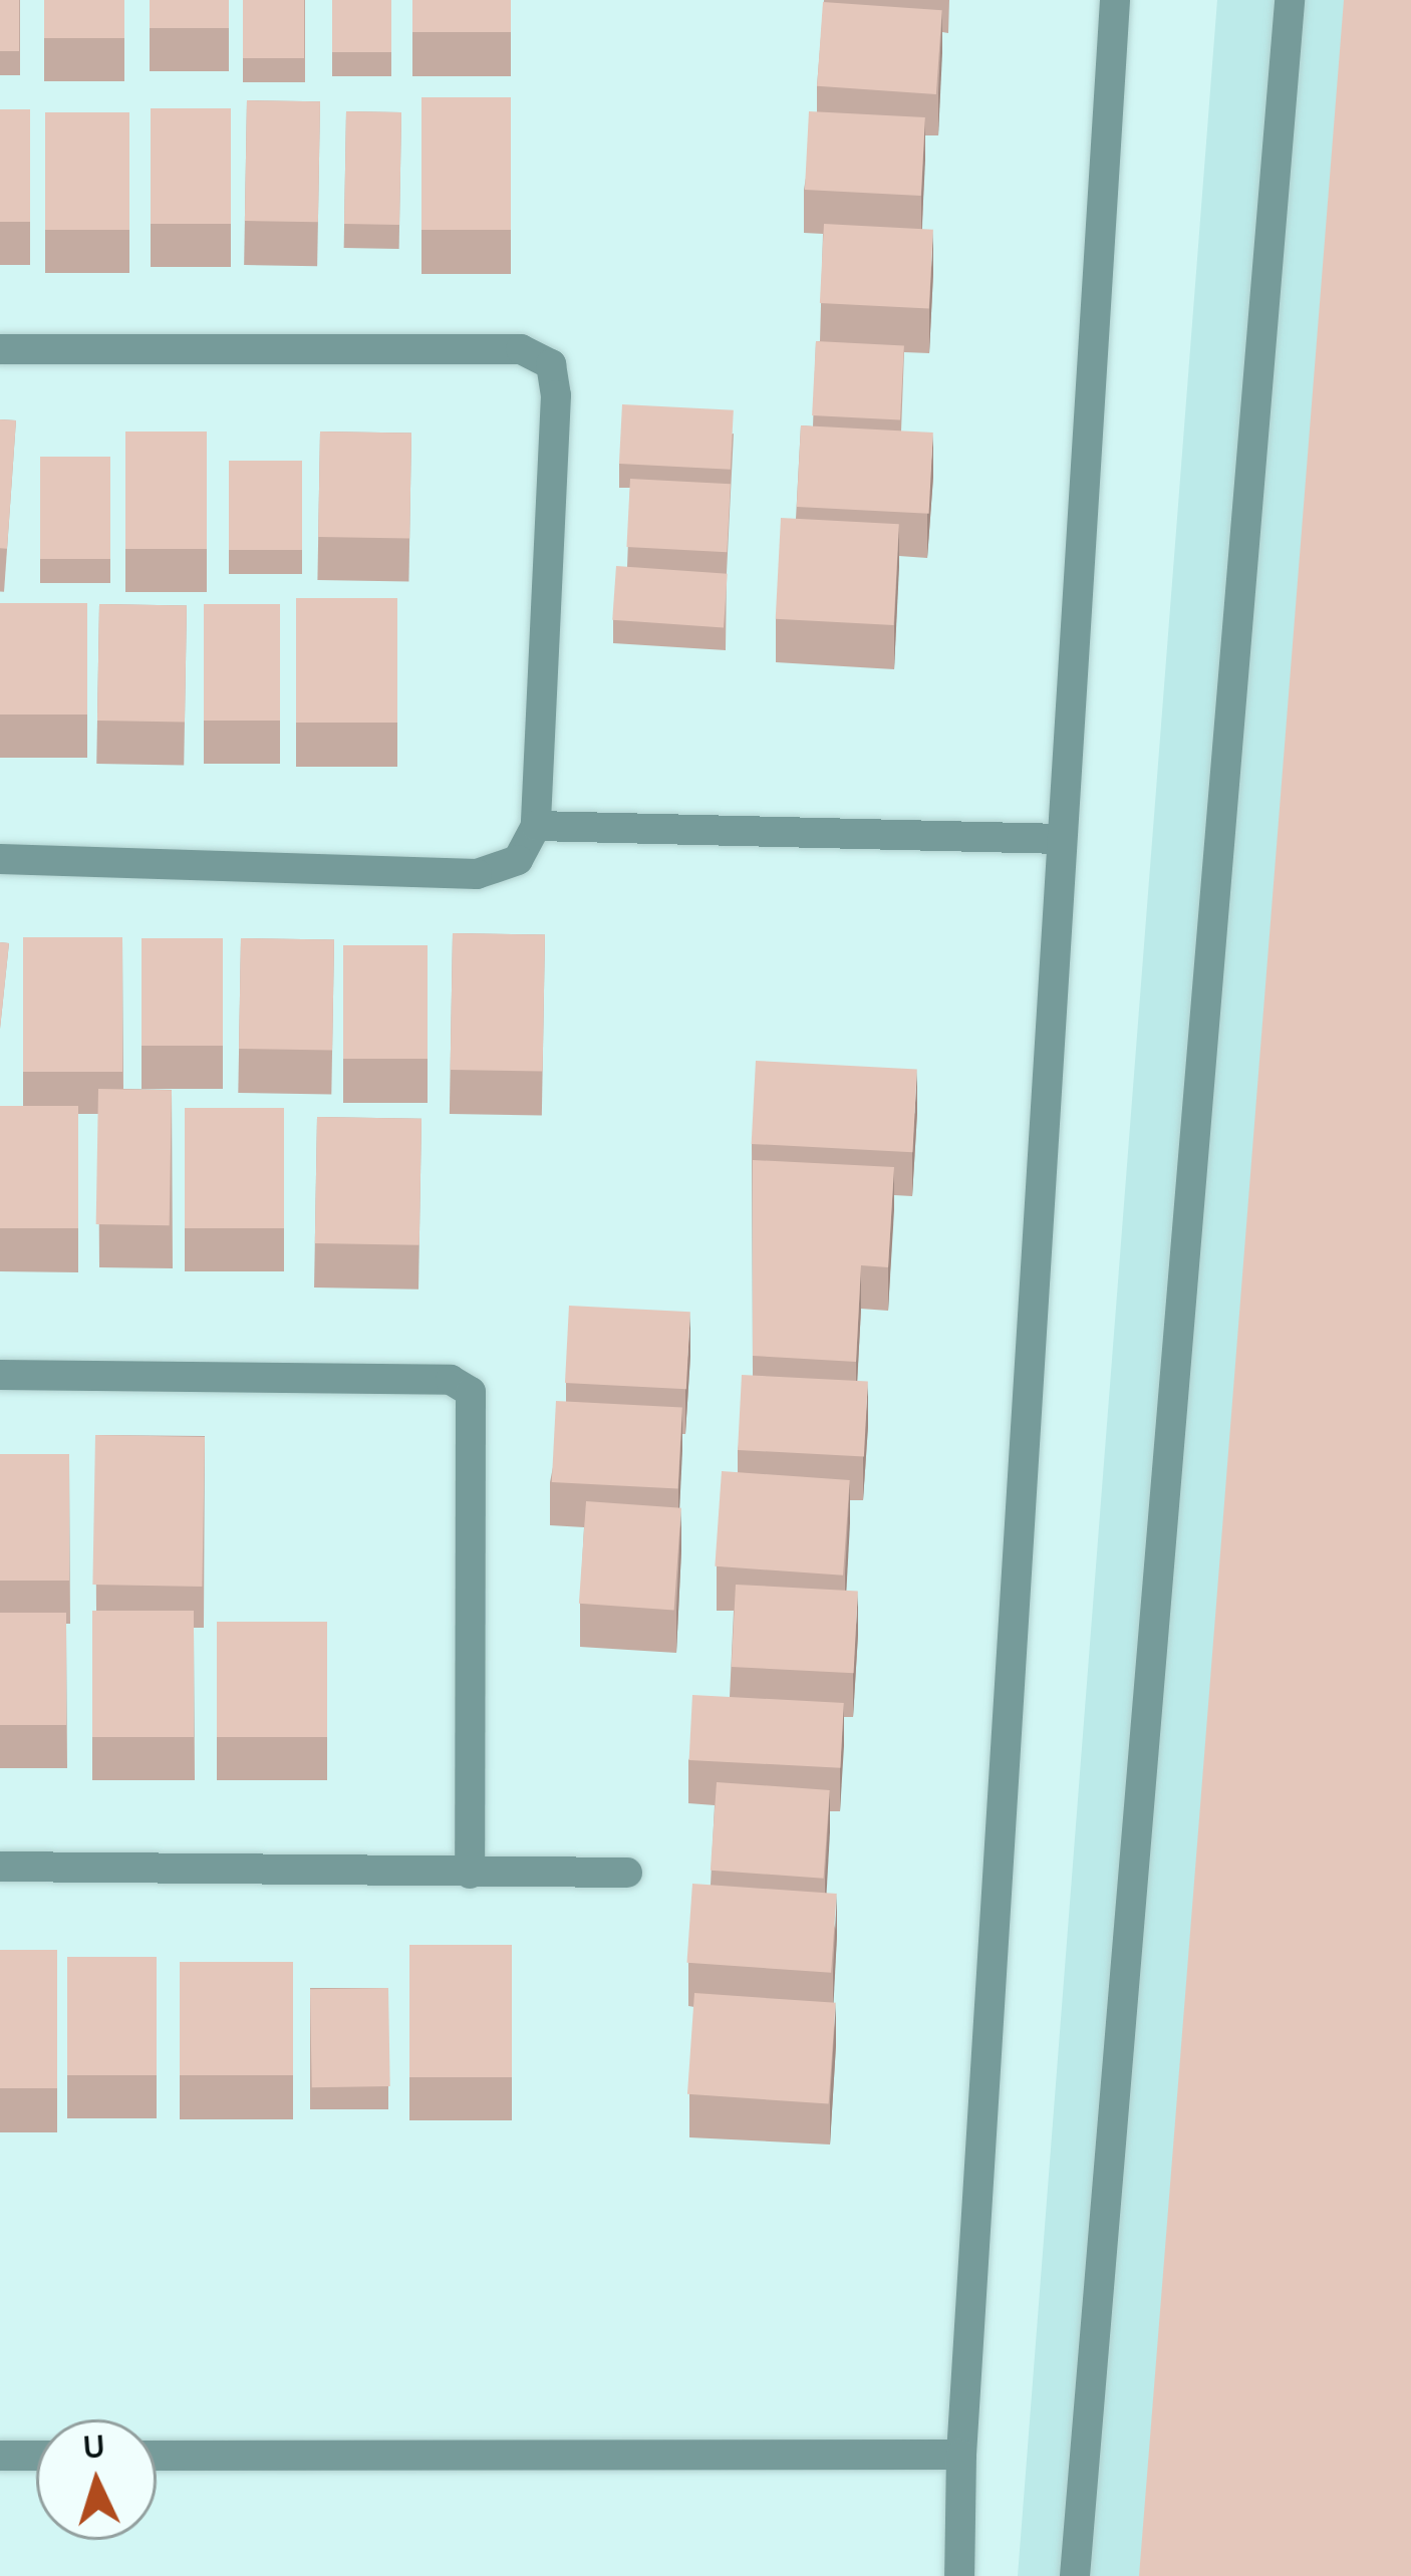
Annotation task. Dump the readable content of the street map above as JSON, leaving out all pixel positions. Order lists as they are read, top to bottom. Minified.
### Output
{"north":"top"}
